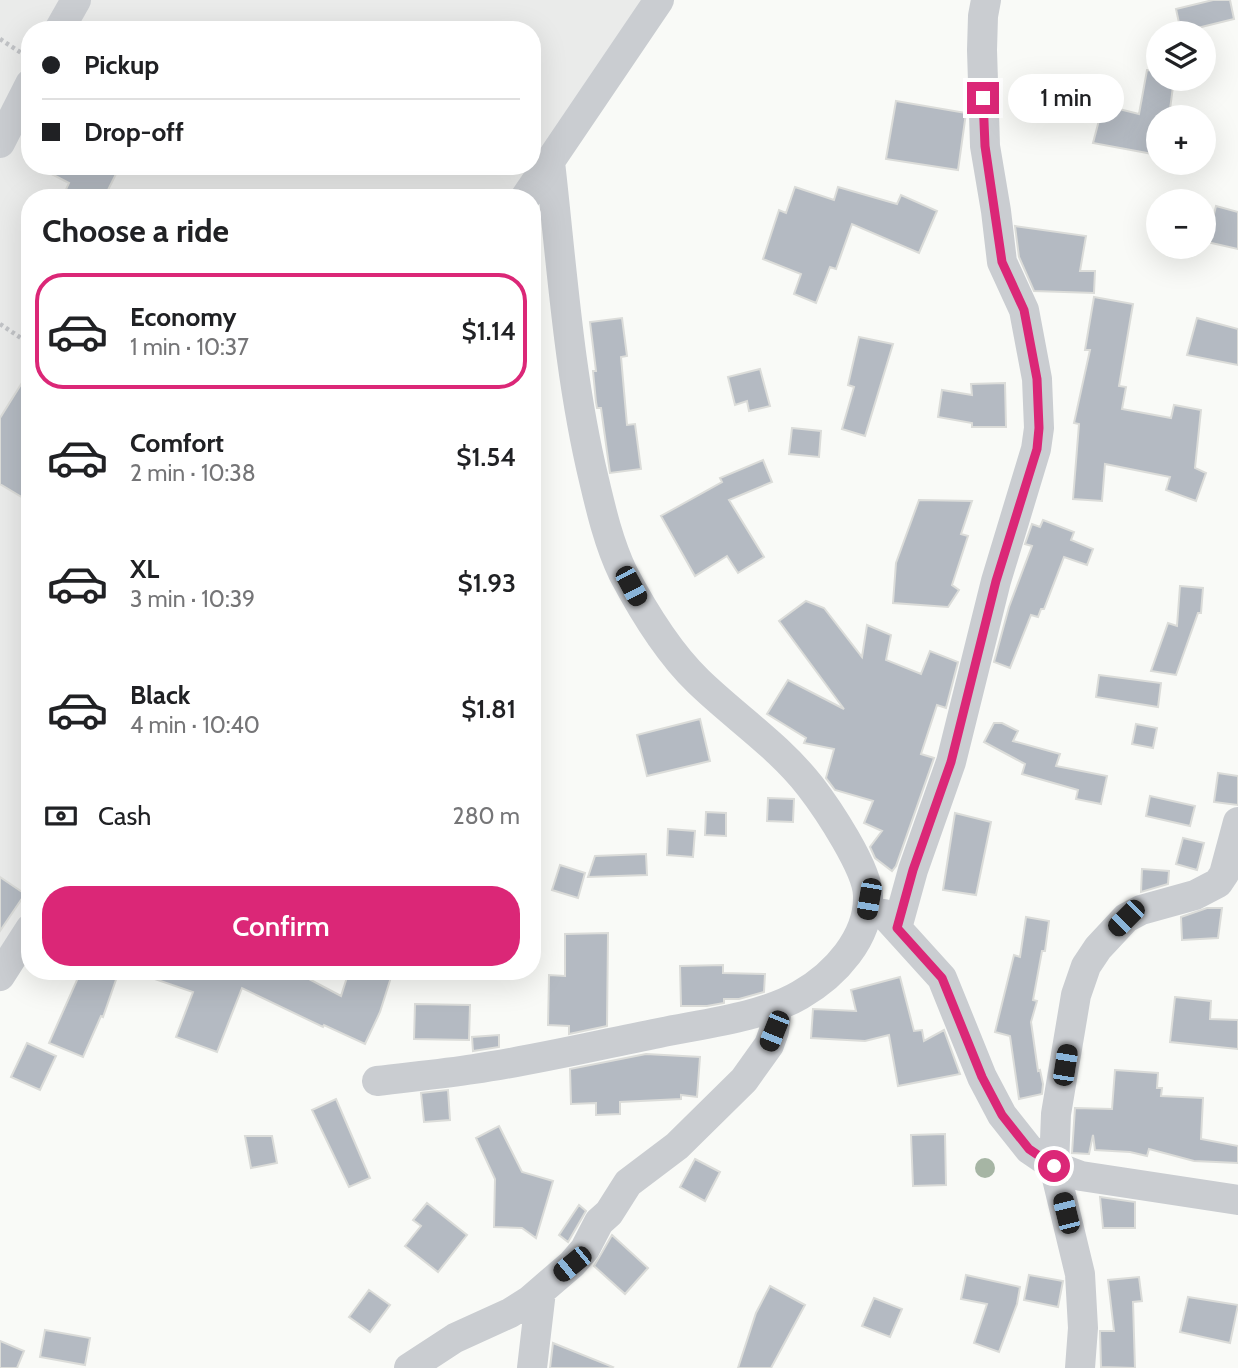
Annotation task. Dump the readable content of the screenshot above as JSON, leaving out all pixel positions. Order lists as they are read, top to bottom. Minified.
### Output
{"page":{"map_buttons":["+","−"],"banner":["Pickup","Drop-off"],"bubble":"1 min","heading":"Choose a ride","list":[{"name":"Economy","note":"1 min · 10:37","value":"$1.14"},{"name":"Comfort","note":"2 min · 10:38","value":"$1.54"},{"name":"XL","note":"3 min · 10:39","value":"$1.93"},{"name":"Black","note":"4 min · 10:40","value":"$1.81"}],"pay":["Cash","280 m"],"buttons":"Confirm"}}
